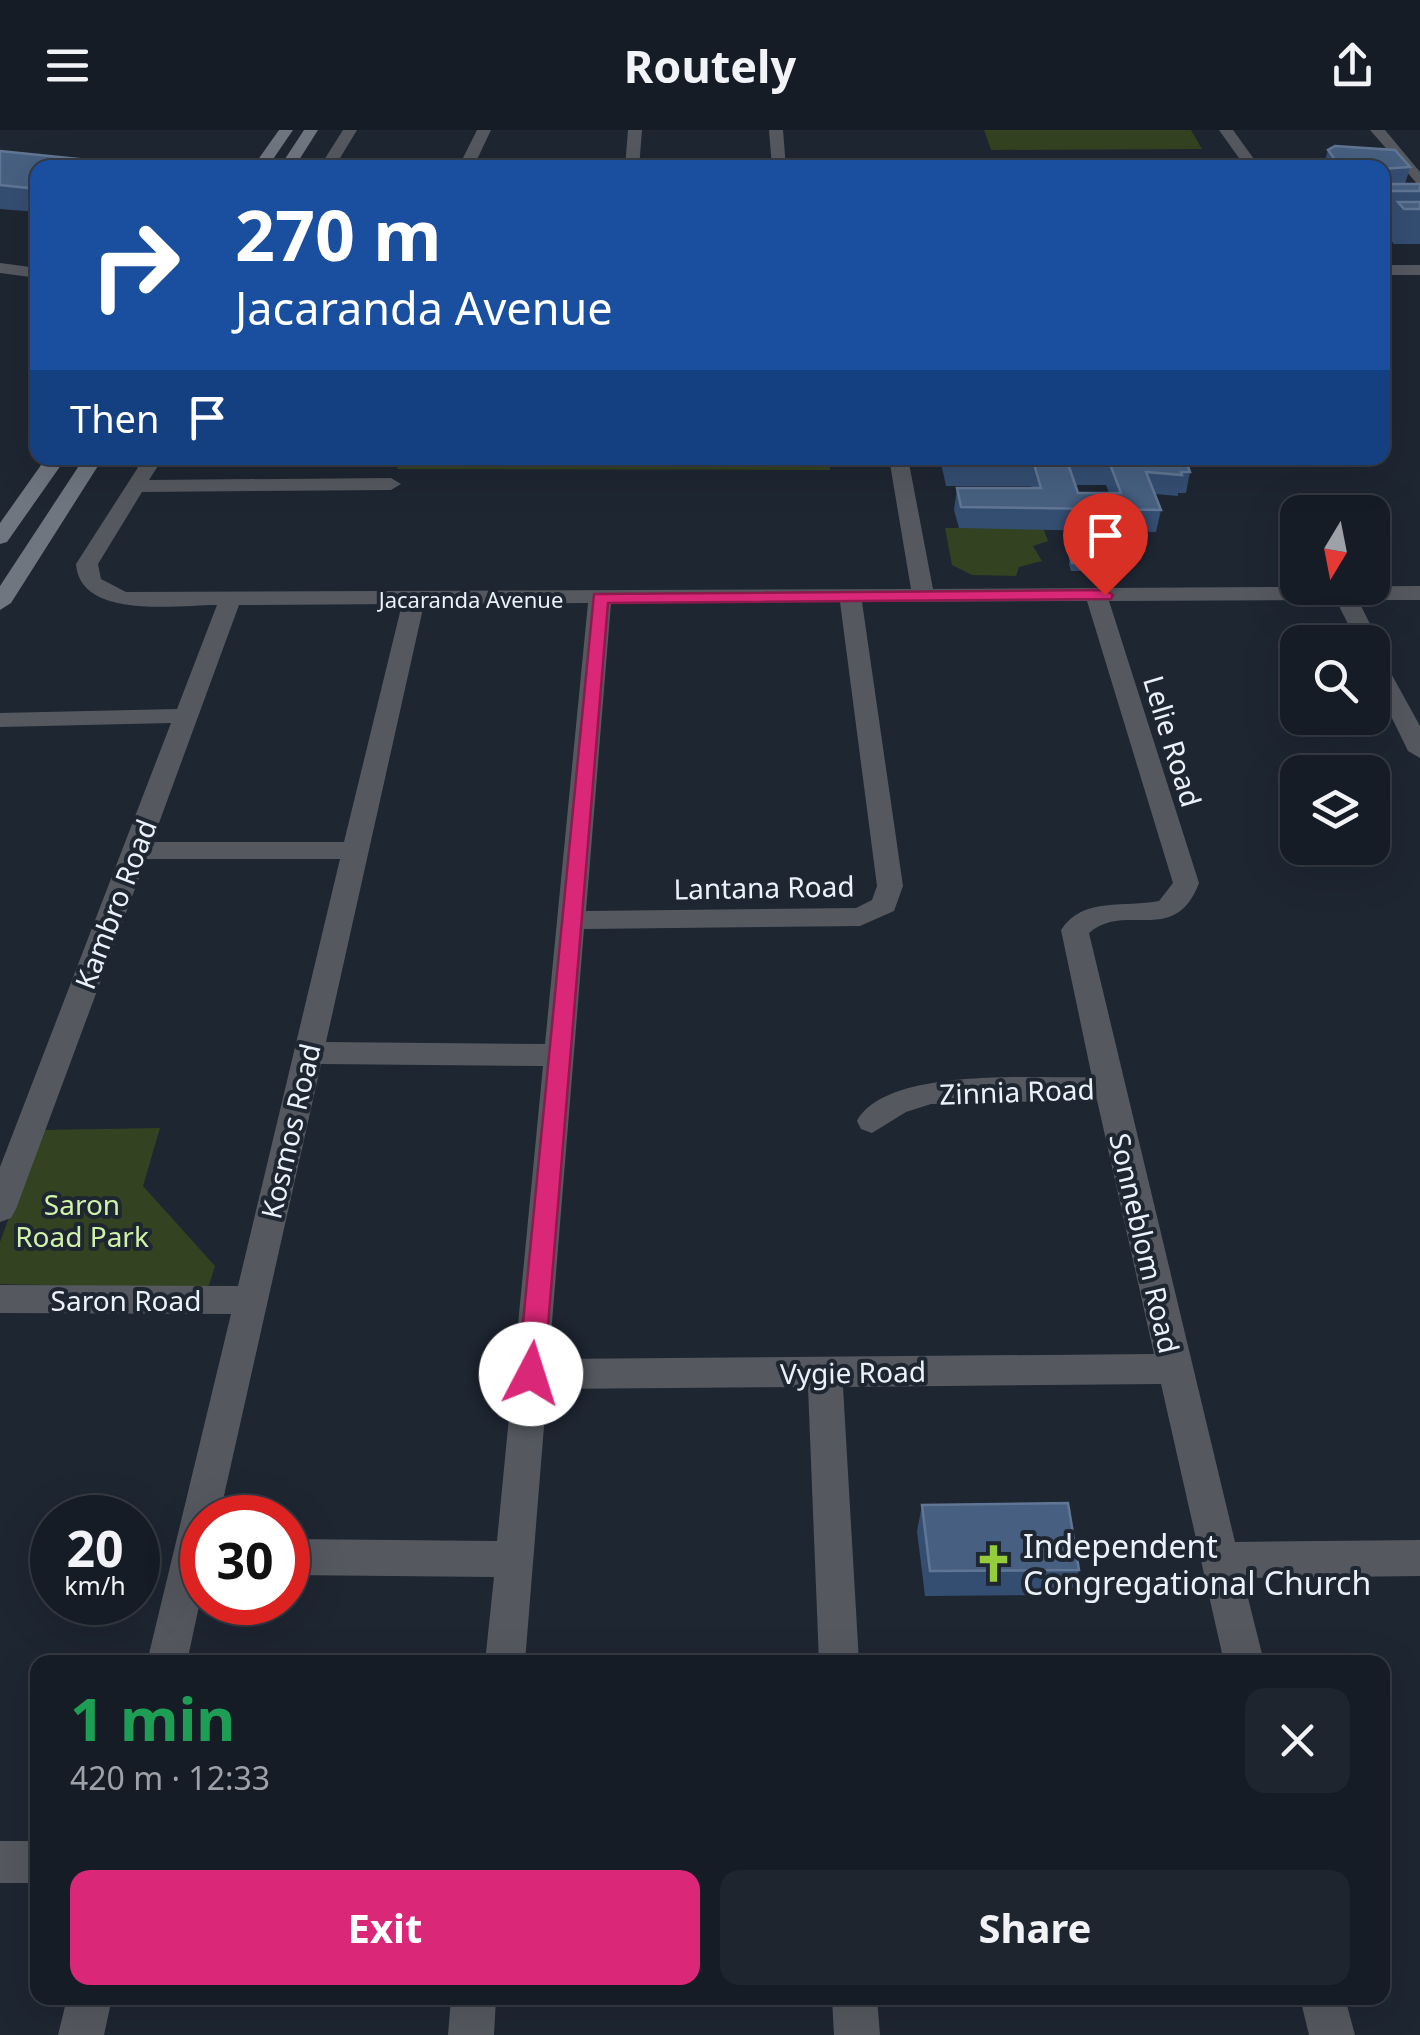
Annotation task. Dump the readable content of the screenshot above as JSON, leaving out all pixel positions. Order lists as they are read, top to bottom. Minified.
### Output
{"streets":{"street":["Jacaranda Avenue","Lelie Road","Lantana Road","Kambro Road","Zinnia Road","Kosmos Road","Sonneblom Road","Saron Road","Vygie Road"]},"crossings":[["Jacaranda Avenue","Lelie Road"],["Jacaranda Avenue","Lantana Road"],["Jacaranda Avenue","Kambro Road"],["Jacaranda Avenue","Kosmos Road"],["Lelie Road","Sonneblom Road"],["Zinnia Road","Sonneblom Road"],["Kosmos Road","Saron Road"],["Sonneblom Road","Vygie Road"]],"parks":["Saron Road Park"],"places":{"church":["Independent Congregational Church"]},"north":"bottom","page":{"header":"Routely","turn":["270 m","Jacaranda Avenue"],"then":"Then","speed":"20 km/h","limit":"30","heading":["1 min","420 m · 12:33"],"buttons":["Exit","Share"]}}
